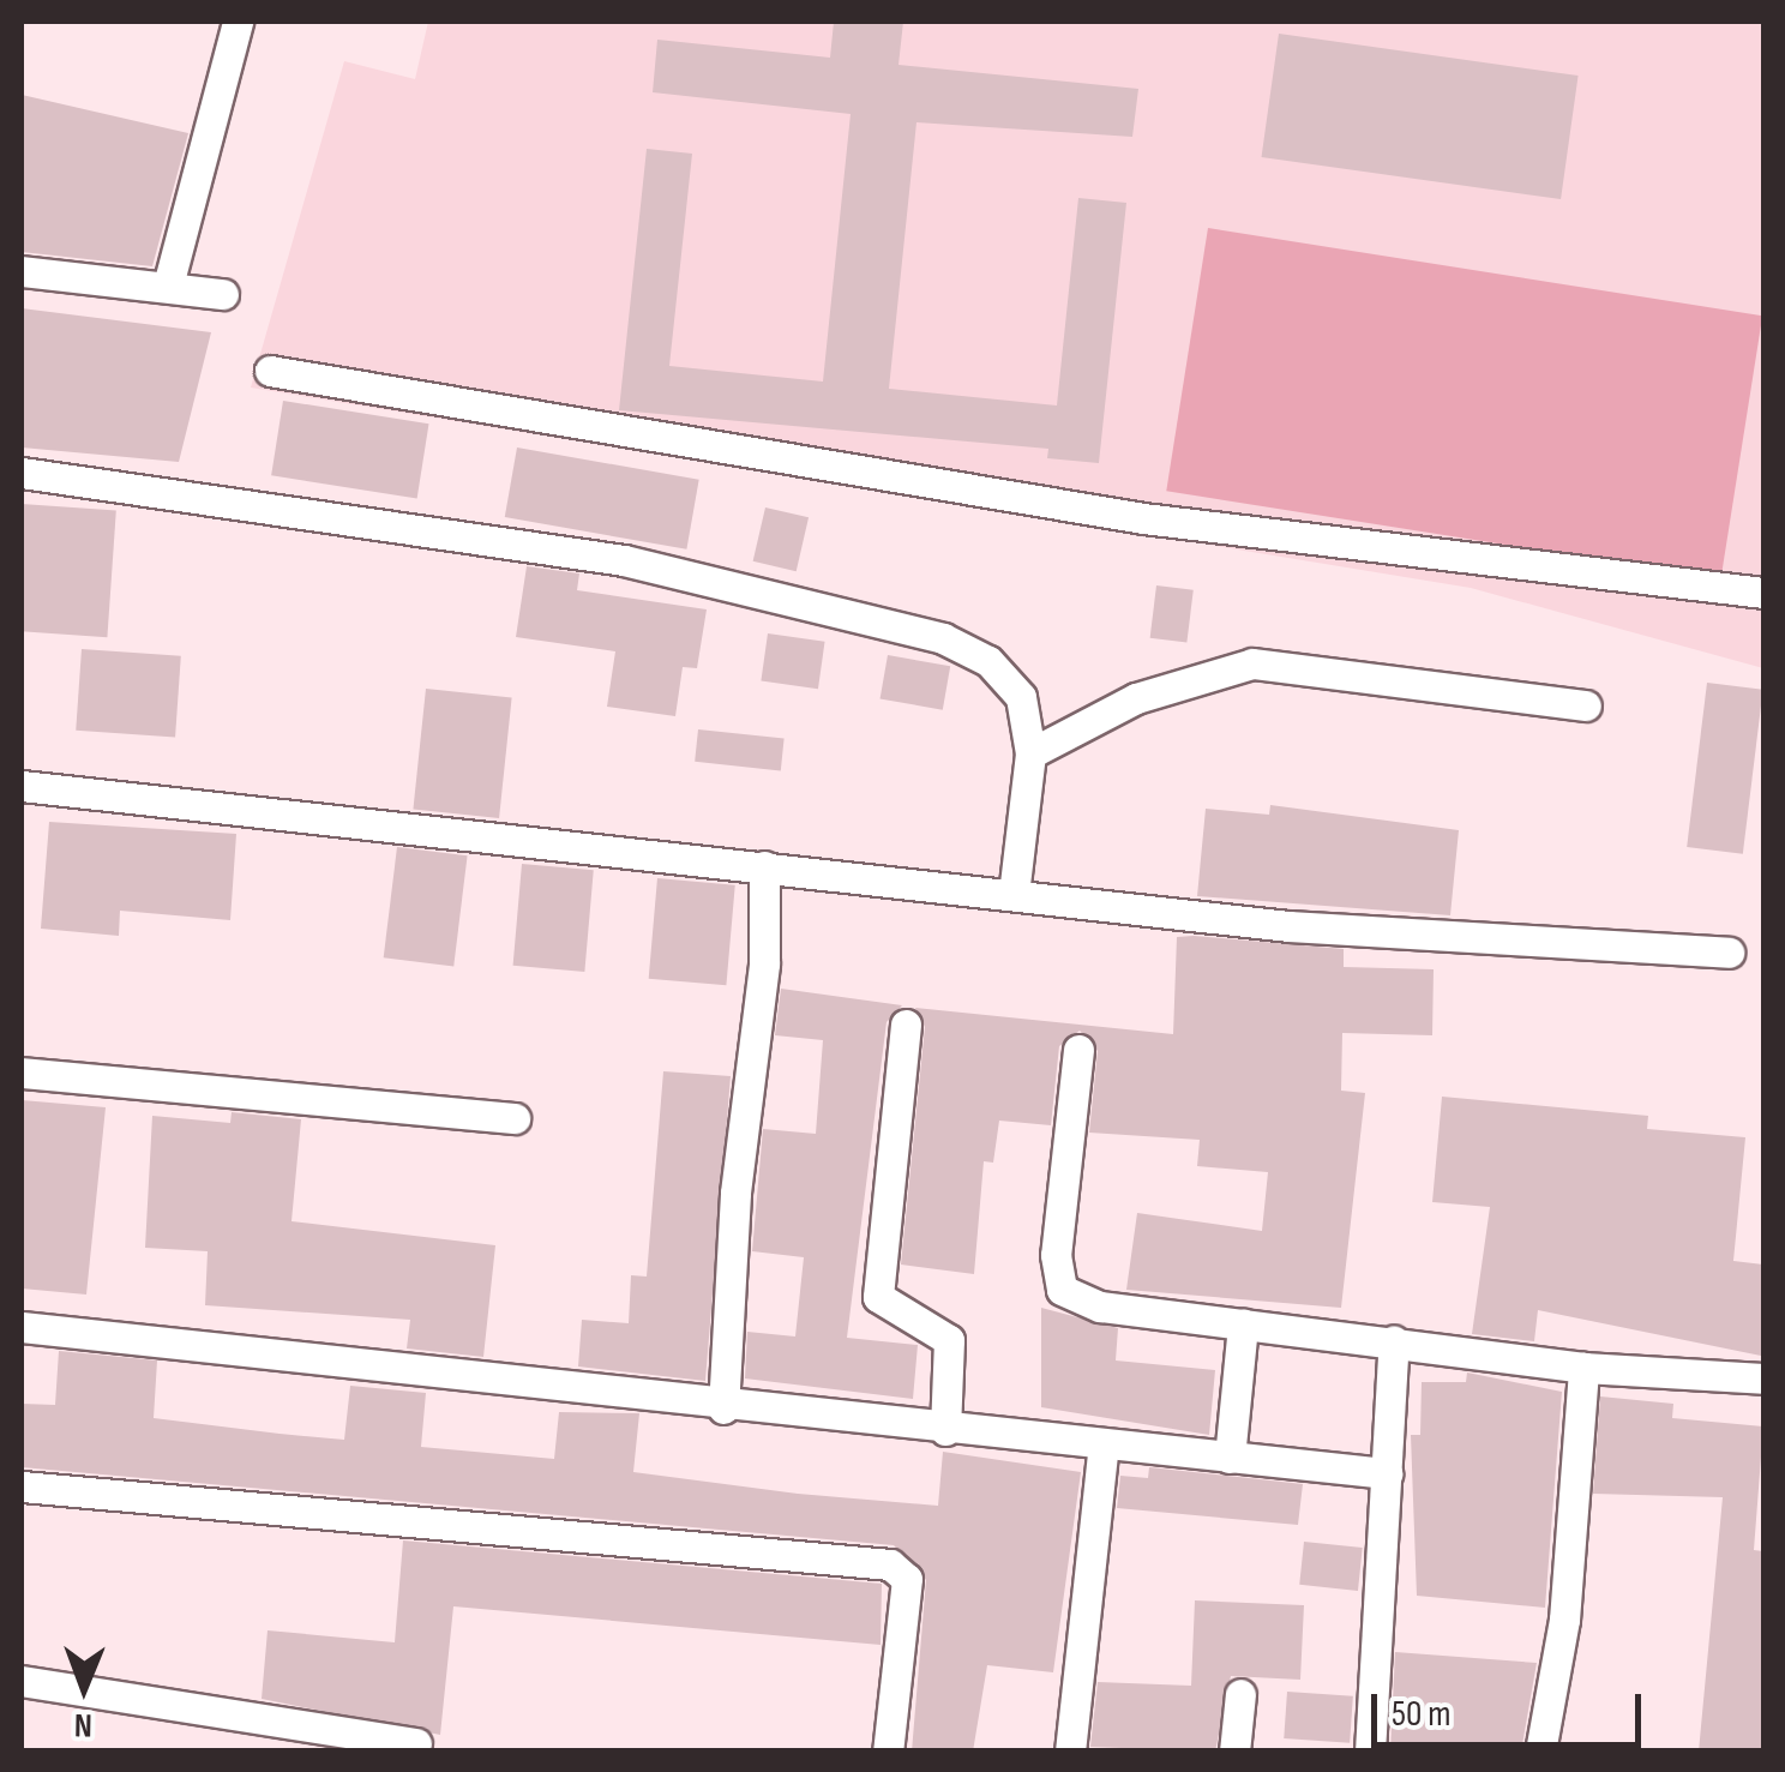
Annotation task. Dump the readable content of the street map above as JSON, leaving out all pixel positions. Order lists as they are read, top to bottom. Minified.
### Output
{"scale_bar":"50 m","north":"bottom"}
